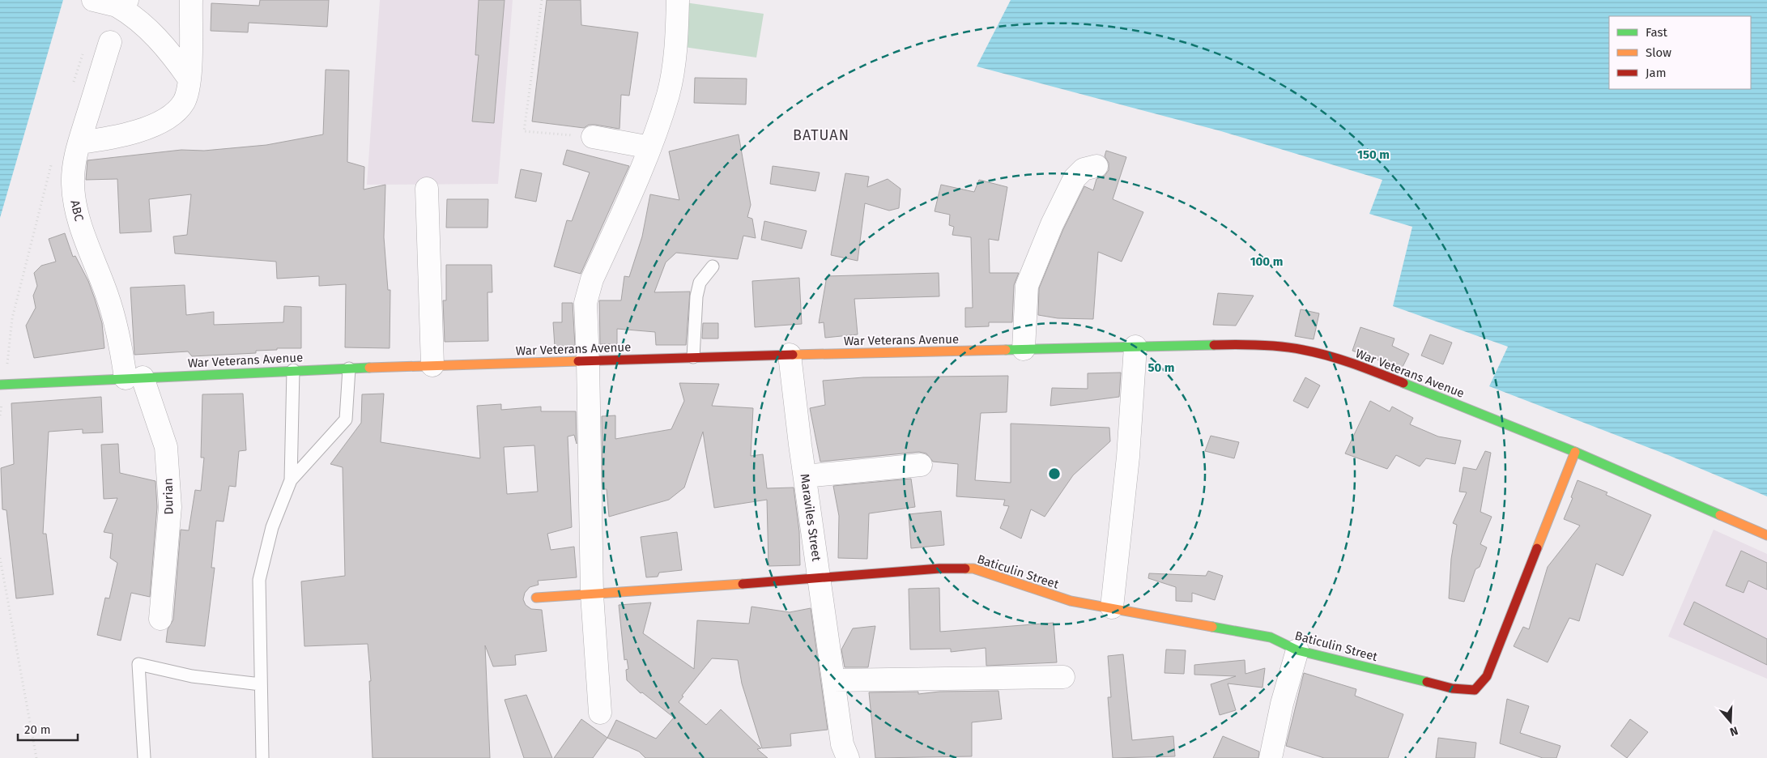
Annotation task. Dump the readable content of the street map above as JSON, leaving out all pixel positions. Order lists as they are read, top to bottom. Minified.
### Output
{"streets":{"main road":["War Veterans Avenue","Baticulin Street"],"street":["ABC","Durian","Maraviles Street"]},"crossings":[["ABC","War Veterans Avenue"],["ABC","Durian"],["War Veterans Avenue","Durian"],["War Veterans Avenue","Maraviles Street"],["War Veterans Avenue","Baticulin Street"],["Maraviles Street","Baticulin Street"]],"districts":["BATUAN"],"legend":["Fast","Slow","Jam"],"scale_bar":"20 m","north":"bottom","rings":["150 m","100 m","50 m"]}
